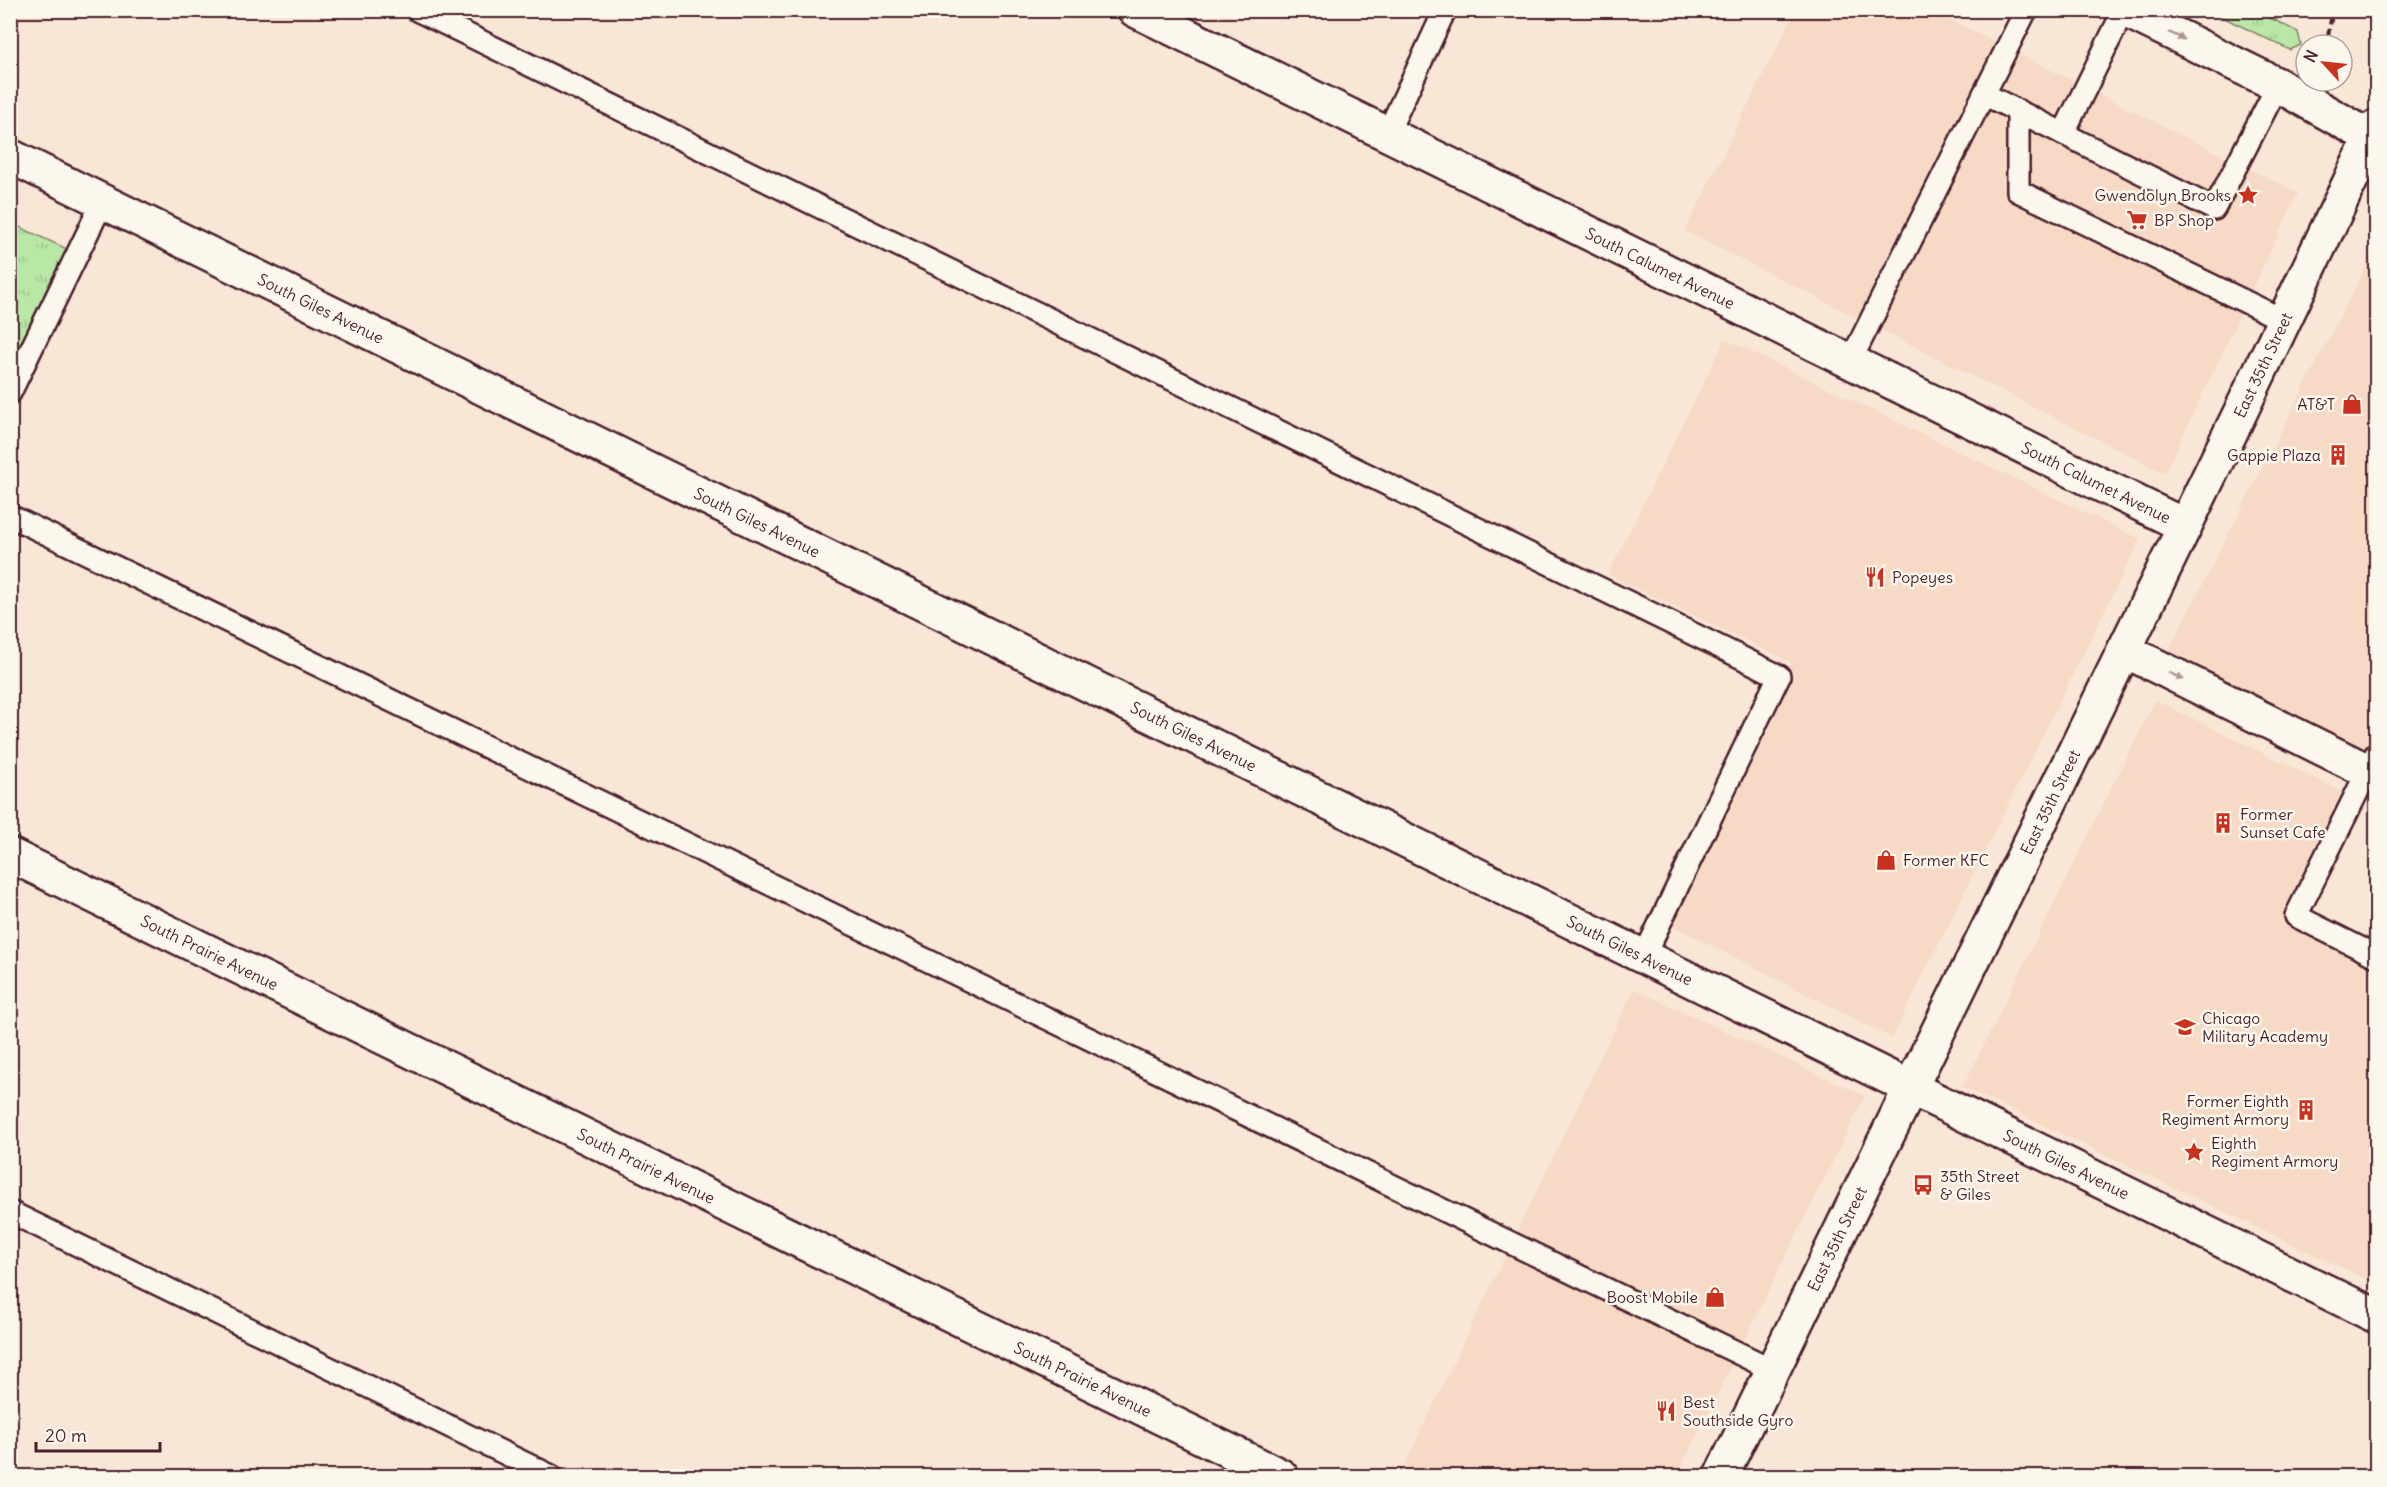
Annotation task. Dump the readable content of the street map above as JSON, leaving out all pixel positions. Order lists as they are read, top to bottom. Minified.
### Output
{"streets":{"street":["South Calumet Avenue","South Giles Avenue","East 35th Street","South Prairie Avenue"]},"crossings":[["South Calumet Avenue","East 35th Street"],["South Giles Avenue","East 35th Street"]],"places":{"place":["Gwendolyn Brooks","Eighth Regiment Armory"],"supermarket":["BP Shop"],"shop":["AT&T","Former KFC","Boost Mobile"],"building":["Gappie Plaza","Former Sunset Cafe","Former Eighth Regiment Armory"],"restaurant":["Popeyes","Best Southside Gyro"],"school or university":["Chicago Military Academy"],"bus stop":["35th Street & Giles"]},"scale_bar":"20 m","north":"top left"}
